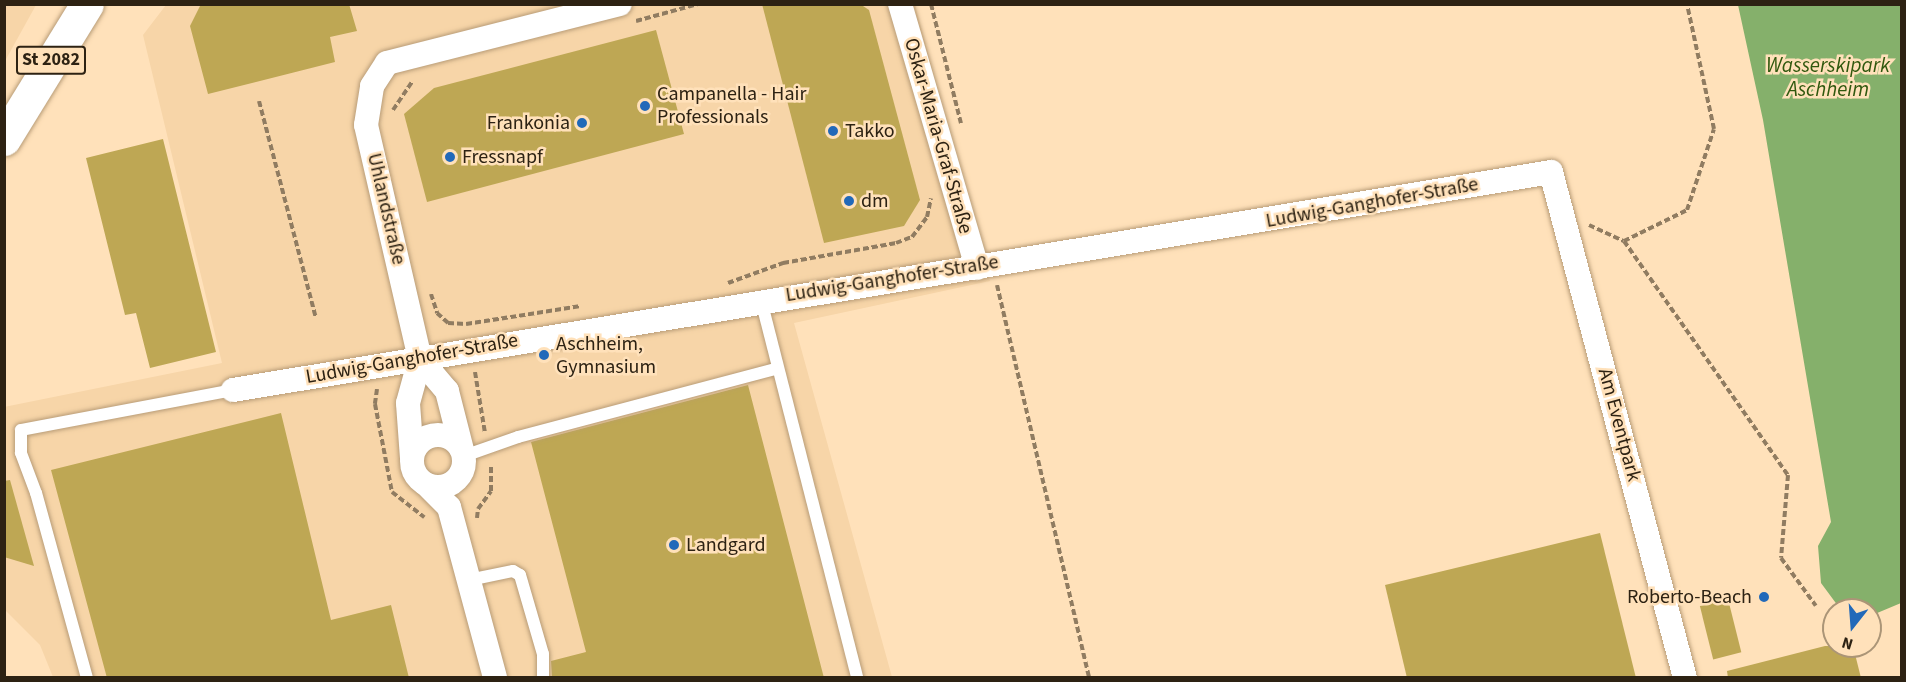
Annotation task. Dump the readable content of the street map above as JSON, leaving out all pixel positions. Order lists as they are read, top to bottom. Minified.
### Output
{"streets":{"main road":["St 2082"],"street":["Oskar-Maria-Graf-Straße","Ludwig-Ganghofer-Straße","Uhlandstraße","Am Eventpark"]},"crossings":[["Oskar-Maria-Graf-Straße","Ludwig-Ganghofer-Straße"],["Ludwig-Ganghofer-Straße","Uhlandstraße"],["Ludwig-Ganghofer-Straße","Am Eventpark"]],"water":["Wasserskipark Aschheim"],"places":["Campanella - Hair Professionals","Frankonia","Takko","Fressnapf","dm","Aschheim, Gymnasium","Landgard","Roberto-Beach"],"north":"bottom"}
